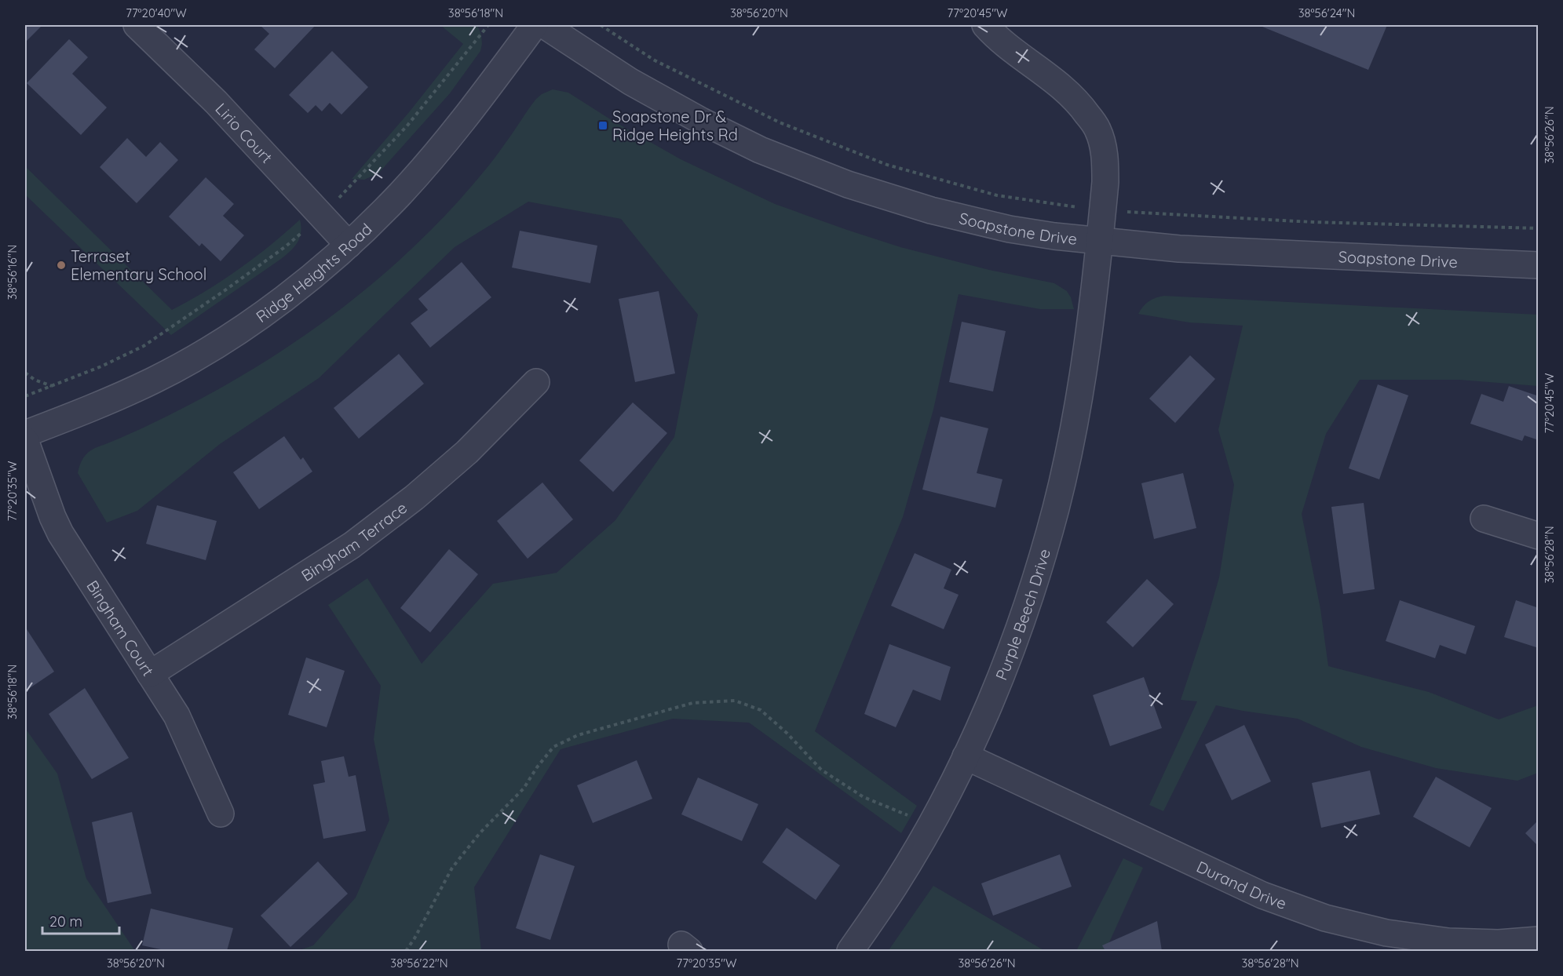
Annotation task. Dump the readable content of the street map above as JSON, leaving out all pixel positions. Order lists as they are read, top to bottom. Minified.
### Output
{"streets":{"street":["Lirio Court","Soapstone Drive","Ridge Heights Road","Bingham Terrace","Purple Beech Drive","Bingham Court","Durand Drive"]},"crossings":[["Lirio Court","Ridge Heights Road"],["Soapstone Drive","Purple Beech Drive"],["Bingham Terrace","Bingham Court"],["Purple Beech Drive","Durand Drive"]],"places":{"transit":["Soapstone Dr & Ridge Heights Rd"],"other":["Terraset Elementary School"]},"scale_bar":"20 m","coordinates":["77°20'40\"W","38°56'18\"N","38°56'20\"N","77°20'45\"W","38°56'24\"N","38°56'26\"N","38°56'16\"N","77°20'35\"W","38°56'28\"N","38°56'22\"N"]}
